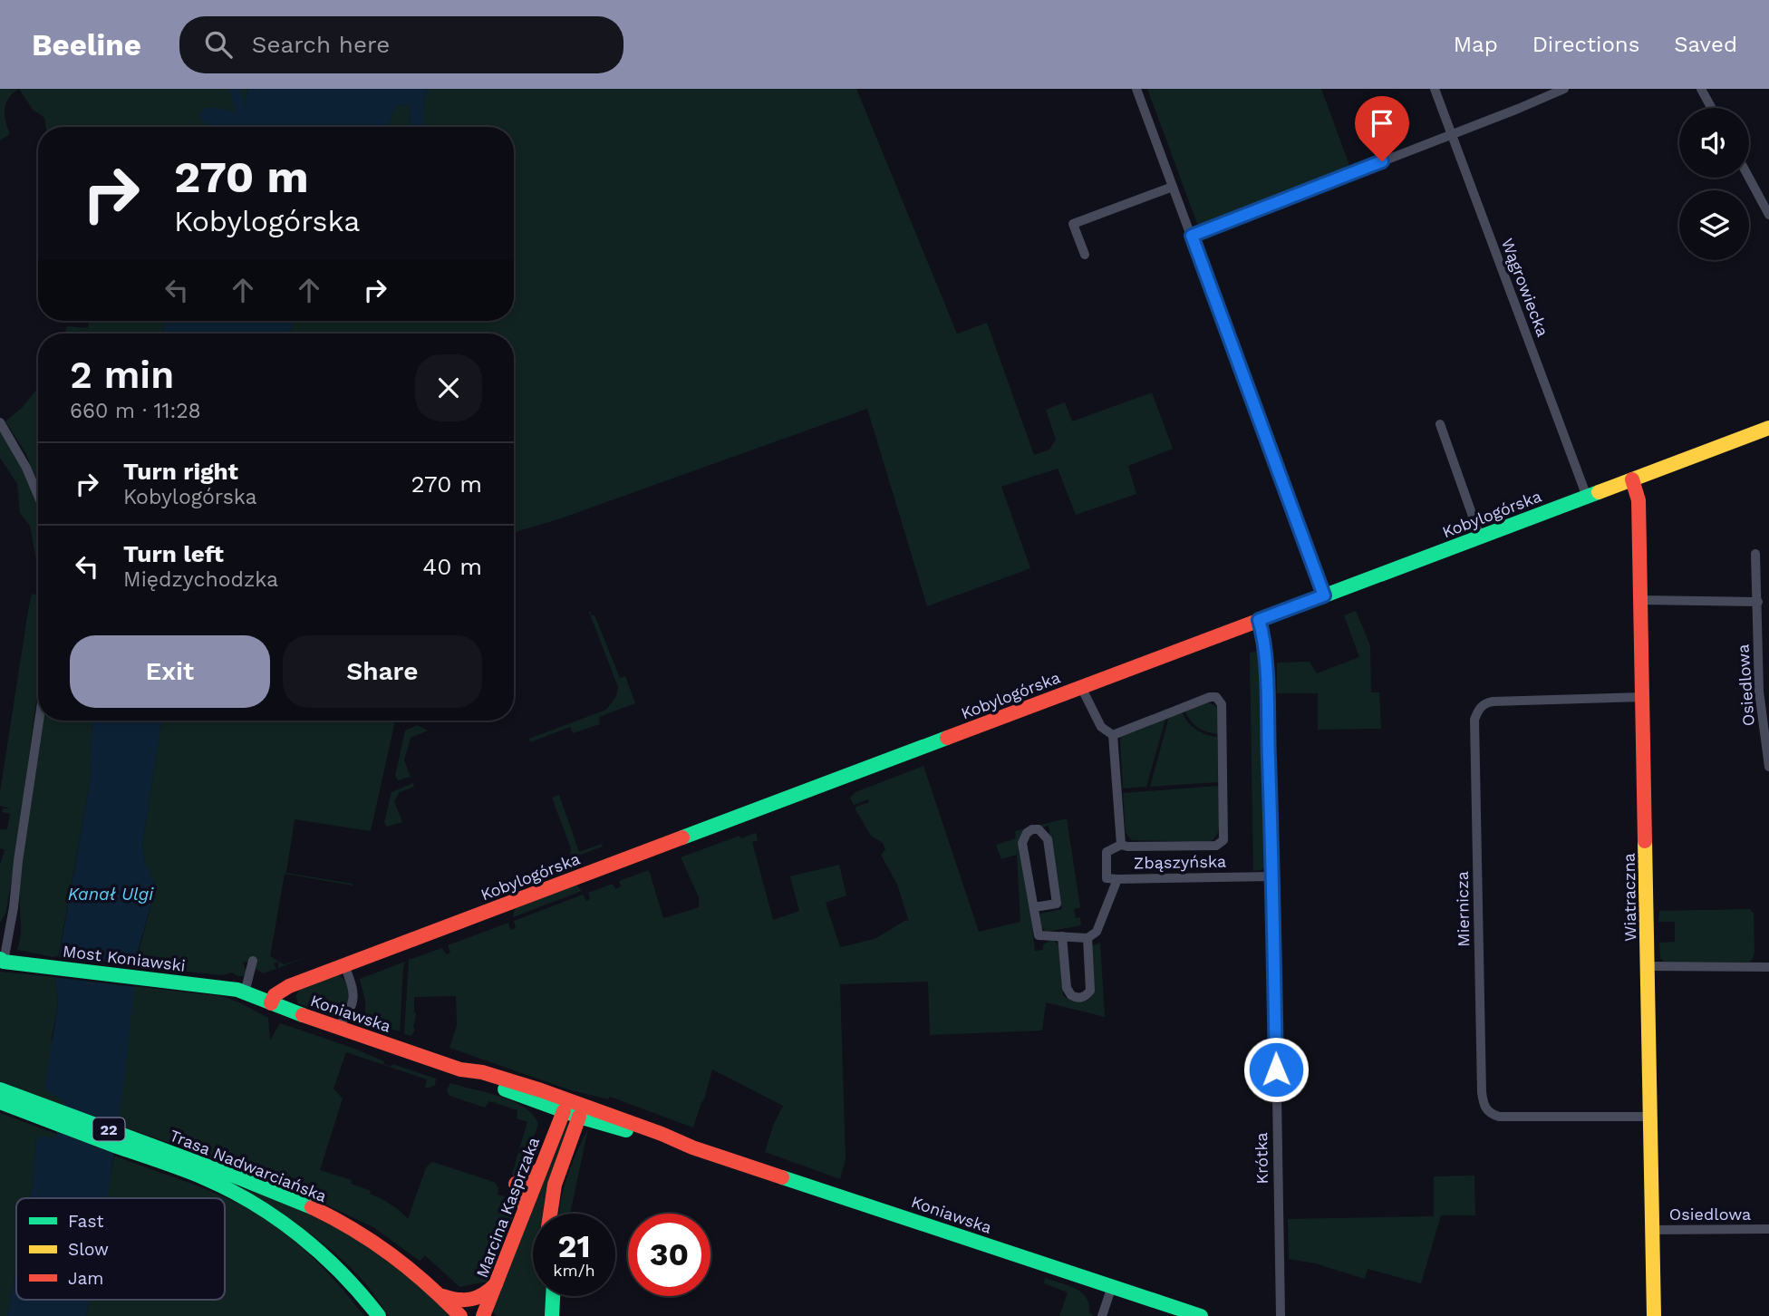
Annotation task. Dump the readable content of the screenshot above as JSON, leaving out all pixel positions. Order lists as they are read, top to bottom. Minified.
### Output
{"streets":{"main road":["Kobylogórska","Wiatraczna","Most Koniawski","Koniawska","22","Trasa Nadwarciańska","Marcina Kasprzaka"],"street":["Wągrowiecka","Osiedlowa","Zbąszyńska","Miernicza","Krótka"]},"crossings":[["Wągrowiecka","Kobylogórska"],["Kobylogórska","Wiatraczna"],["Kobylogórska","Koniawska"],["Kobylogórska","Krótka"],["Osiedlowa","Wiatraczna"],["Zbąszyńska","Krótka"],["Wiatraczna","Miernicza"],["Most Koniawski","Koniawska"],["Koniawska","Marcina Kasprzaka"]],"water":["Kanał Ulgi"],"legend":["Fast","Slow","Jam"],"page":{"header":"Beeline","search":"Search here","nav":["Map","Directions","Saved"],"turn":["270 m","Kobylogórska"],"heading":["2 min","660 m · 11:28"],"list":[{"name":"Turn right","note":"Kobylogórska","value":"270 m"},{"name":"Turn left","note":"Międzychodzka","value":"40 m"}],"buttons":["Exit","Share"],"speed":"21 km/h","limit":"30"}}
